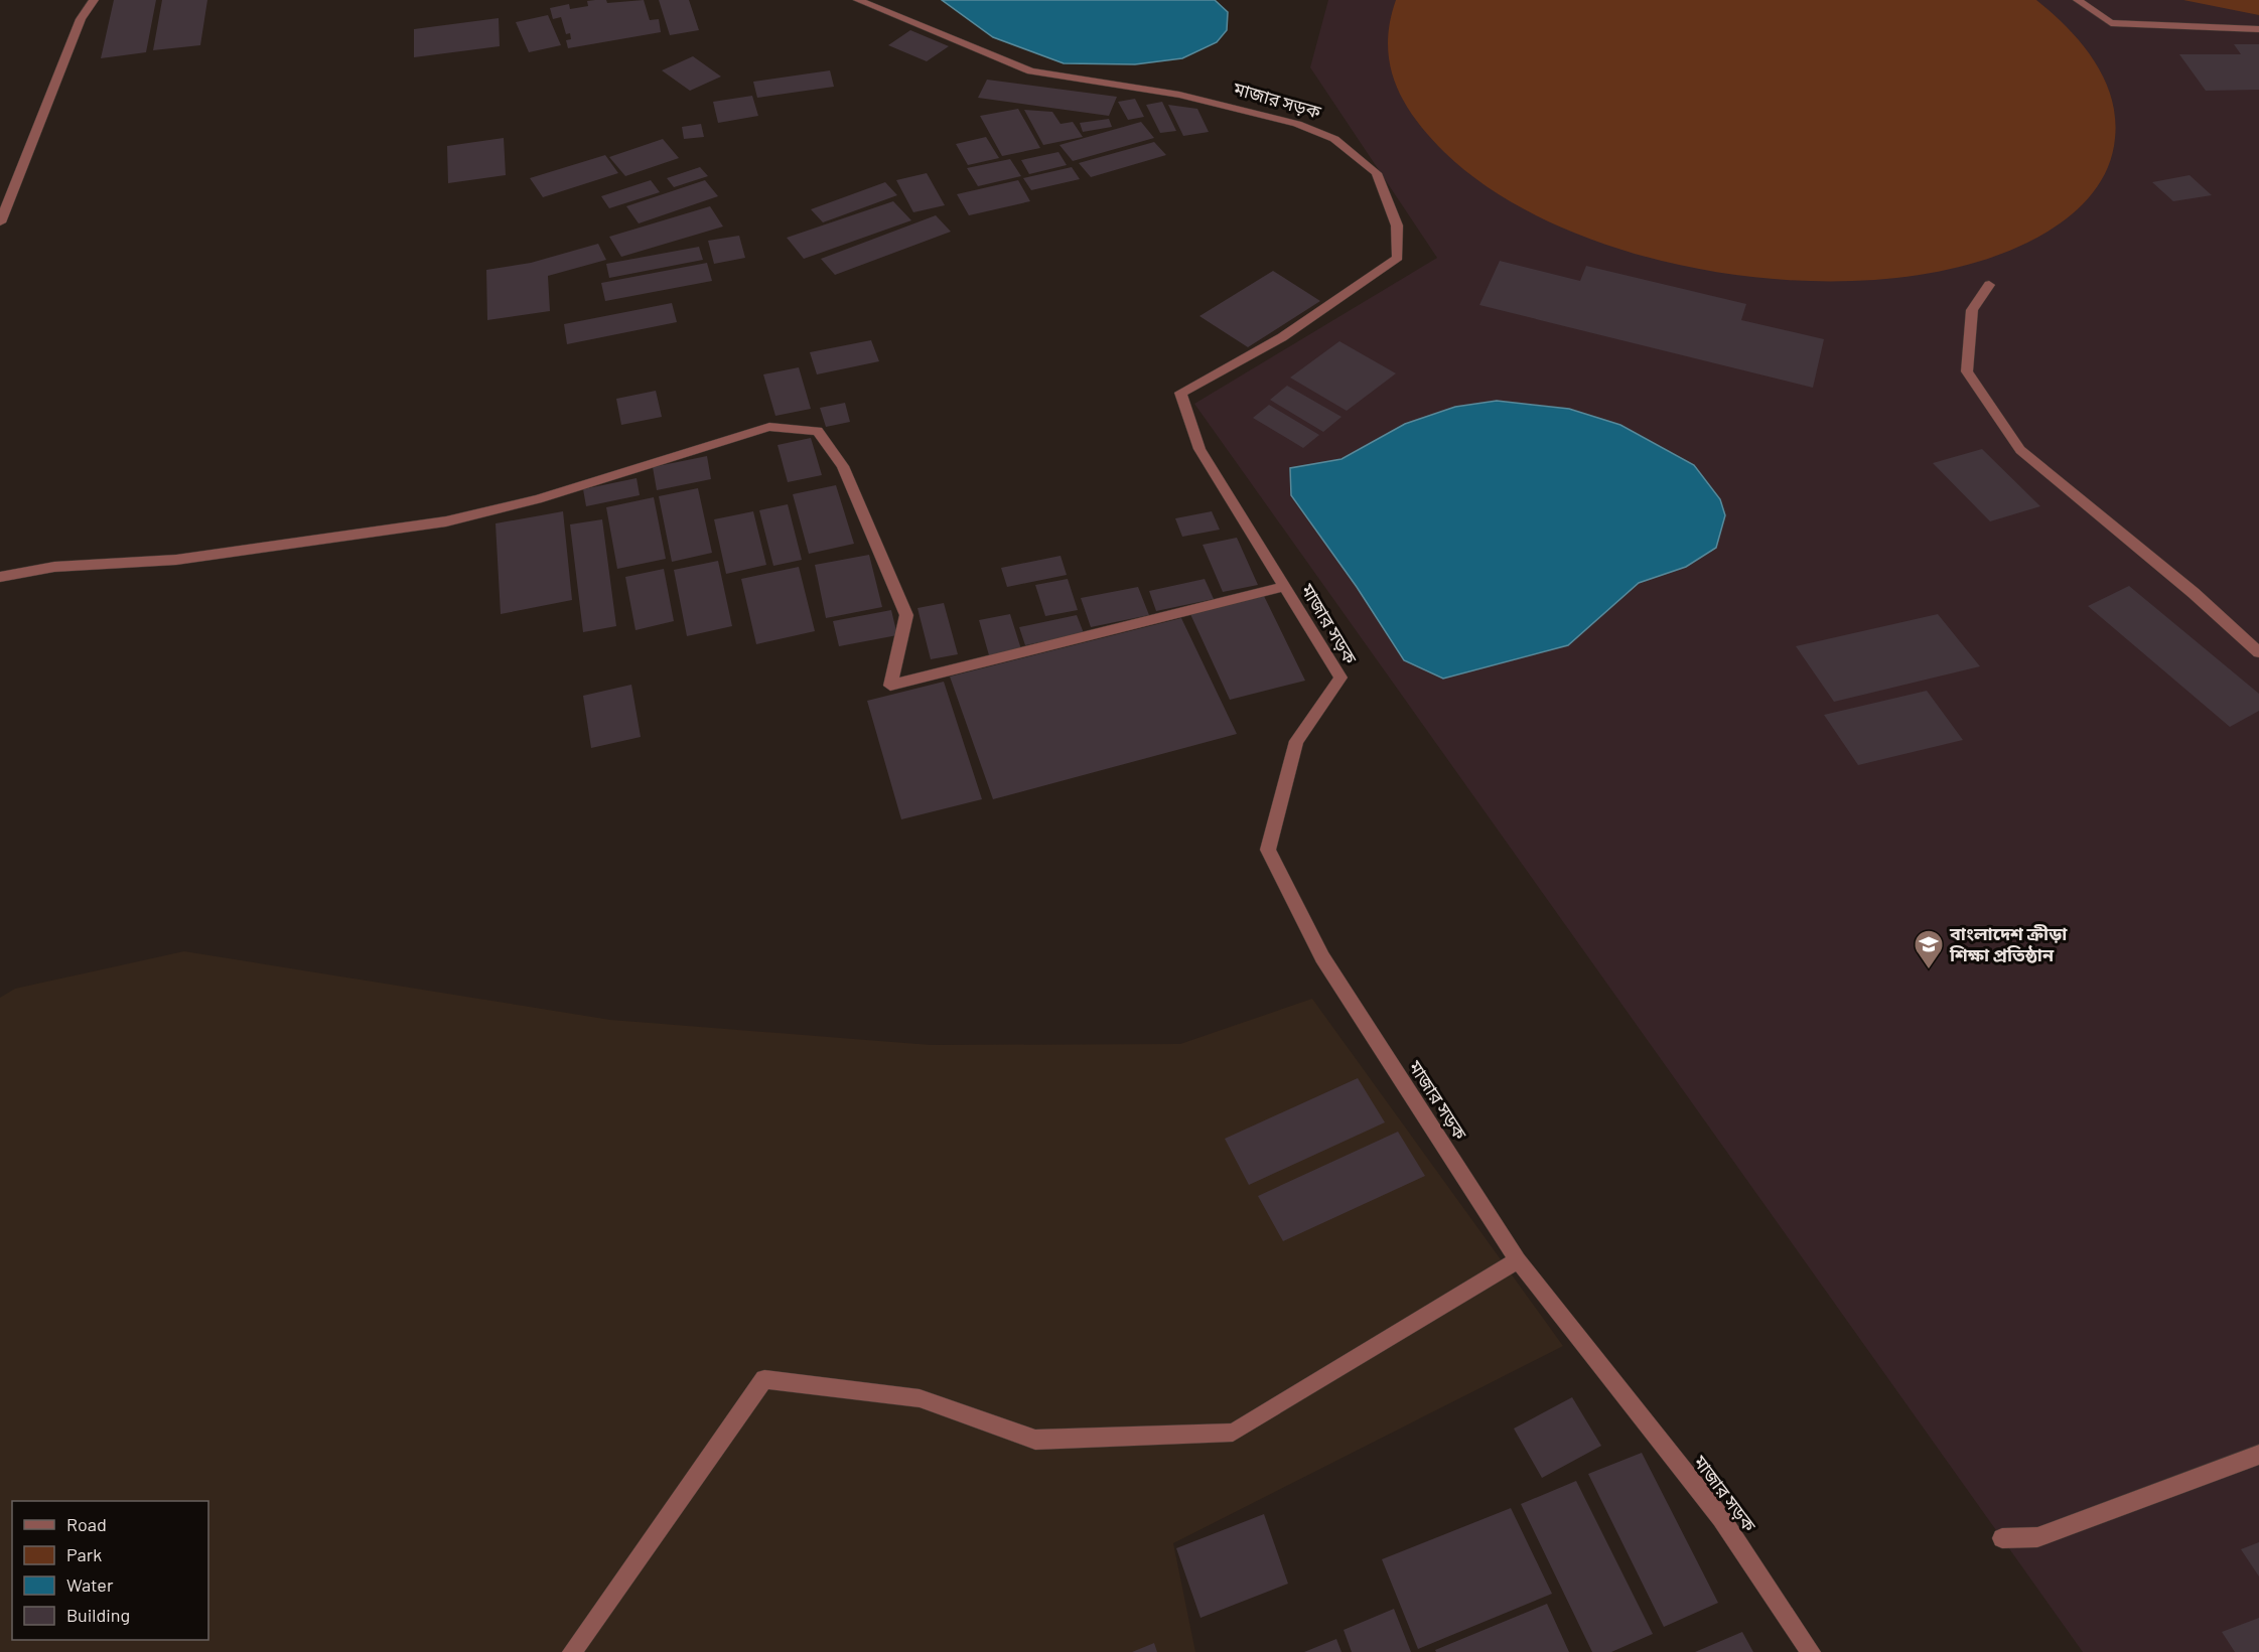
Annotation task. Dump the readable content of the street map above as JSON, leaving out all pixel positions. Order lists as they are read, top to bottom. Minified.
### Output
{"streets":{"street":["মাজার সড়ক"]},"places":{"school or university":["বাংলাদেশ ক্রীড়া শিক্ষা প্রতিষ্ঠান"]},"legend":["Road","Park","Water","Building"]}
